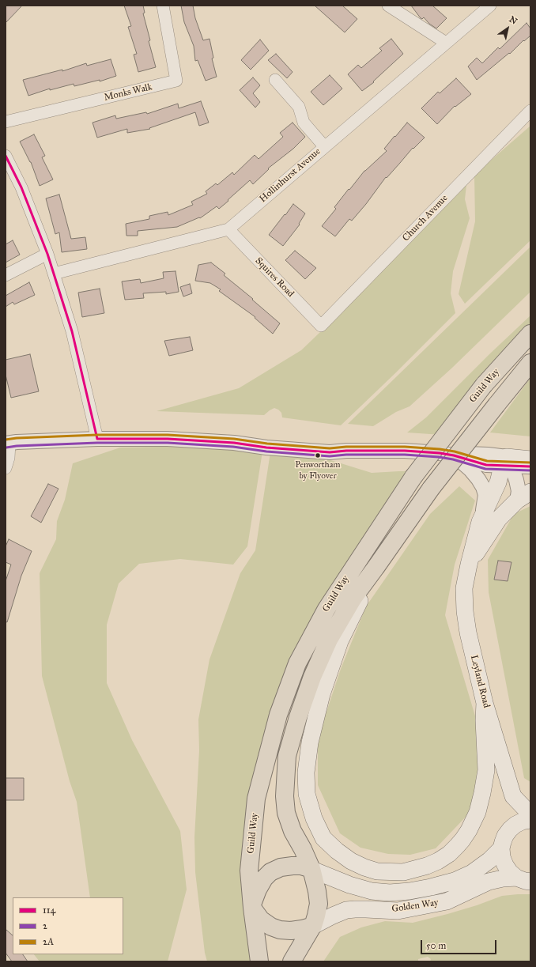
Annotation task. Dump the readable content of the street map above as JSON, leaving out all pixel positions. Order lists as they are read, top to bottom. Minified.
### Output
{"streets":{"highway":["Guild Way"],"main road":["Leyland Road","Golden Way"],"street":["Monks Walk","Hollinhurst Avenue","Church Avenue","Squires Road"]},"crossings":[["Hollinhurst Avenue","Squires Road"],["Church Avenue","Squires Road"],["Guild Way","Golden Way"],["Leyland Road","Golden Way"]],"places":["Penwortham by Flyover"],"lines":["transit line 114","transit line 2A","transit line 2"],"legend":["114","2","2A"],"scale_bar":"50 m","north":"top right"}
